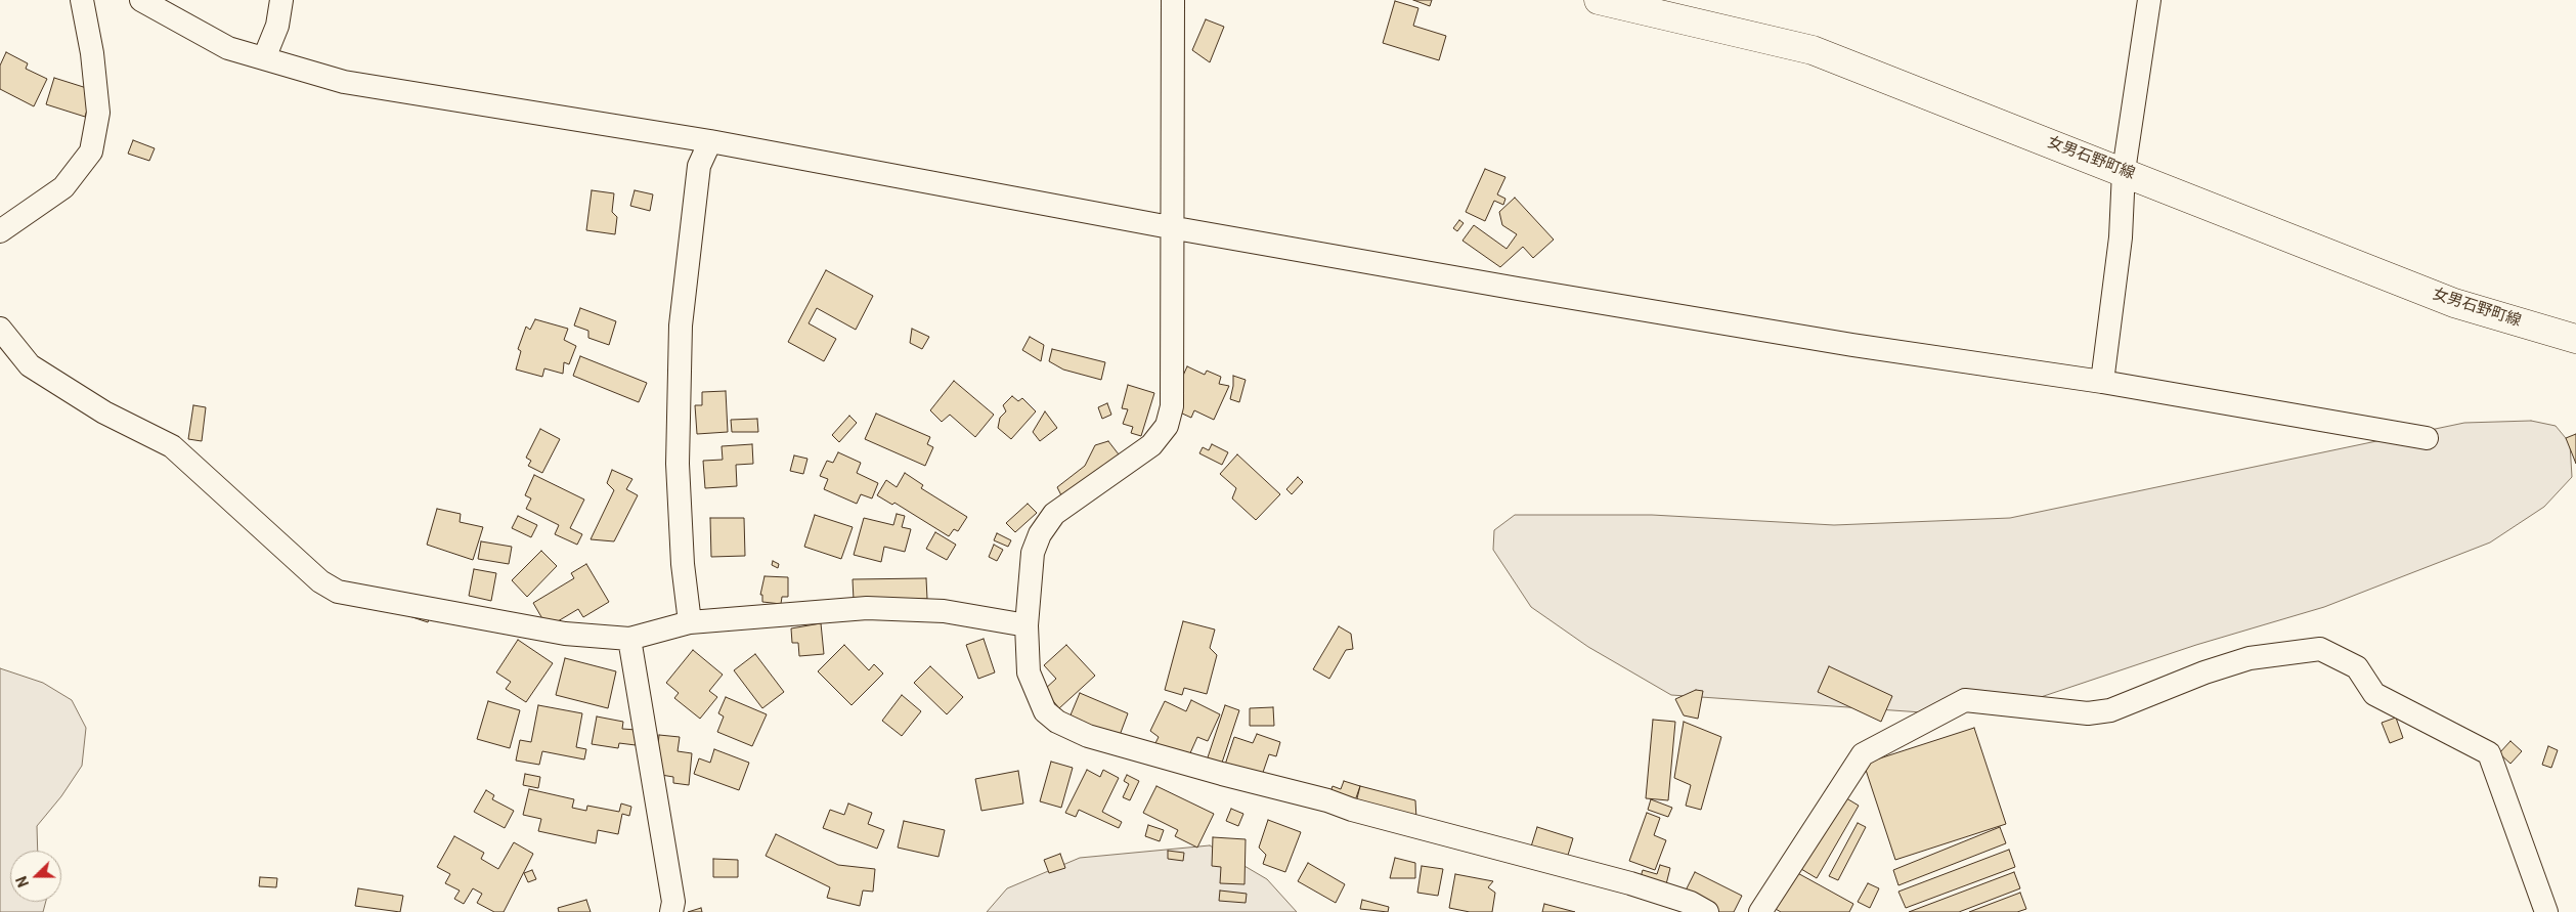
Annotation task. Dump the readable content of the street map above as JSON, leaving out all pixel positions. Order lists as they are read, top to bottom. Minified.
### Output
{"streets":{"main road":["女男石野町線"]},"north":"left"}
